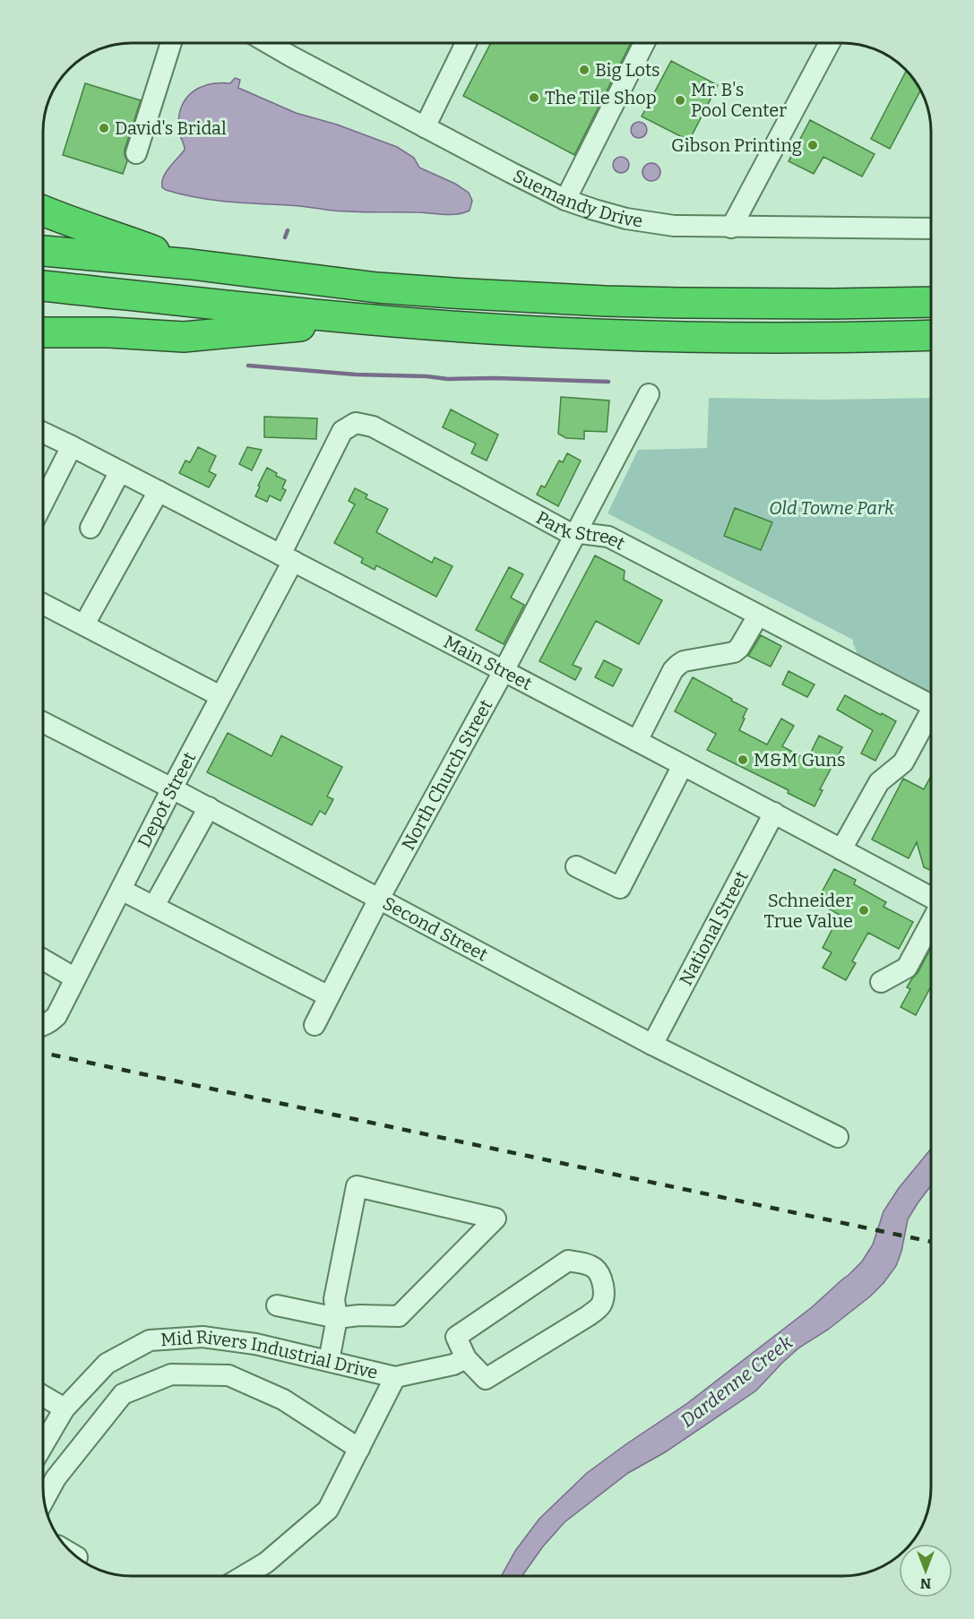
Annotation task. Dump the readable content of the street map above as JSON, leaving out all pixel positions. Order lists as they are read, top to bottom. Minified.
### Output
{"streets":{"street":["Suemandy Drive","Park Street","Main Street","North Church Street","Depot Street","Second Street","National Street","Mid Rivers Industrial Drive"]},"crossings":[["Park Street","Main Street"],["Park Street","North Church Street"],["Park Street","Depot Street"],["Main Street","North Church Street"],["Main Street","Depot Street"],["Main Street","National Street"],["North Church Street","Second Street"],["Depot Street","Second Street"],["Second Street","National Street"]],"water":["Dardenne Creek"],"parks":["Old Towne Park"],"places":["Big Lots","The Tile Shop","Mr. B's Pool Center","David's Bridal","Gibson Printing","M&M Guns","Schneider True Value"],"north":"bottom"}
